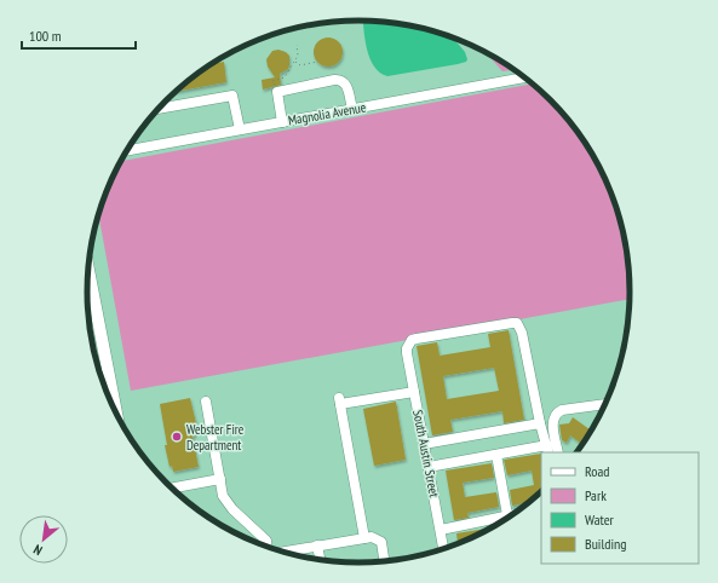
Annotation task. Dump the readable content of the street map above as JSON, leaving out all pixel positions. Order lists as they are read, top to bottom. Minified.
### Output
{"streets":{"street":["Magnolia Avenue","South Austin Street"]},"places":["Webster Fire Department"],"legend":["Road","Park","Water","Building"],"scale_bar":"100 m","north":"bottom left"}
